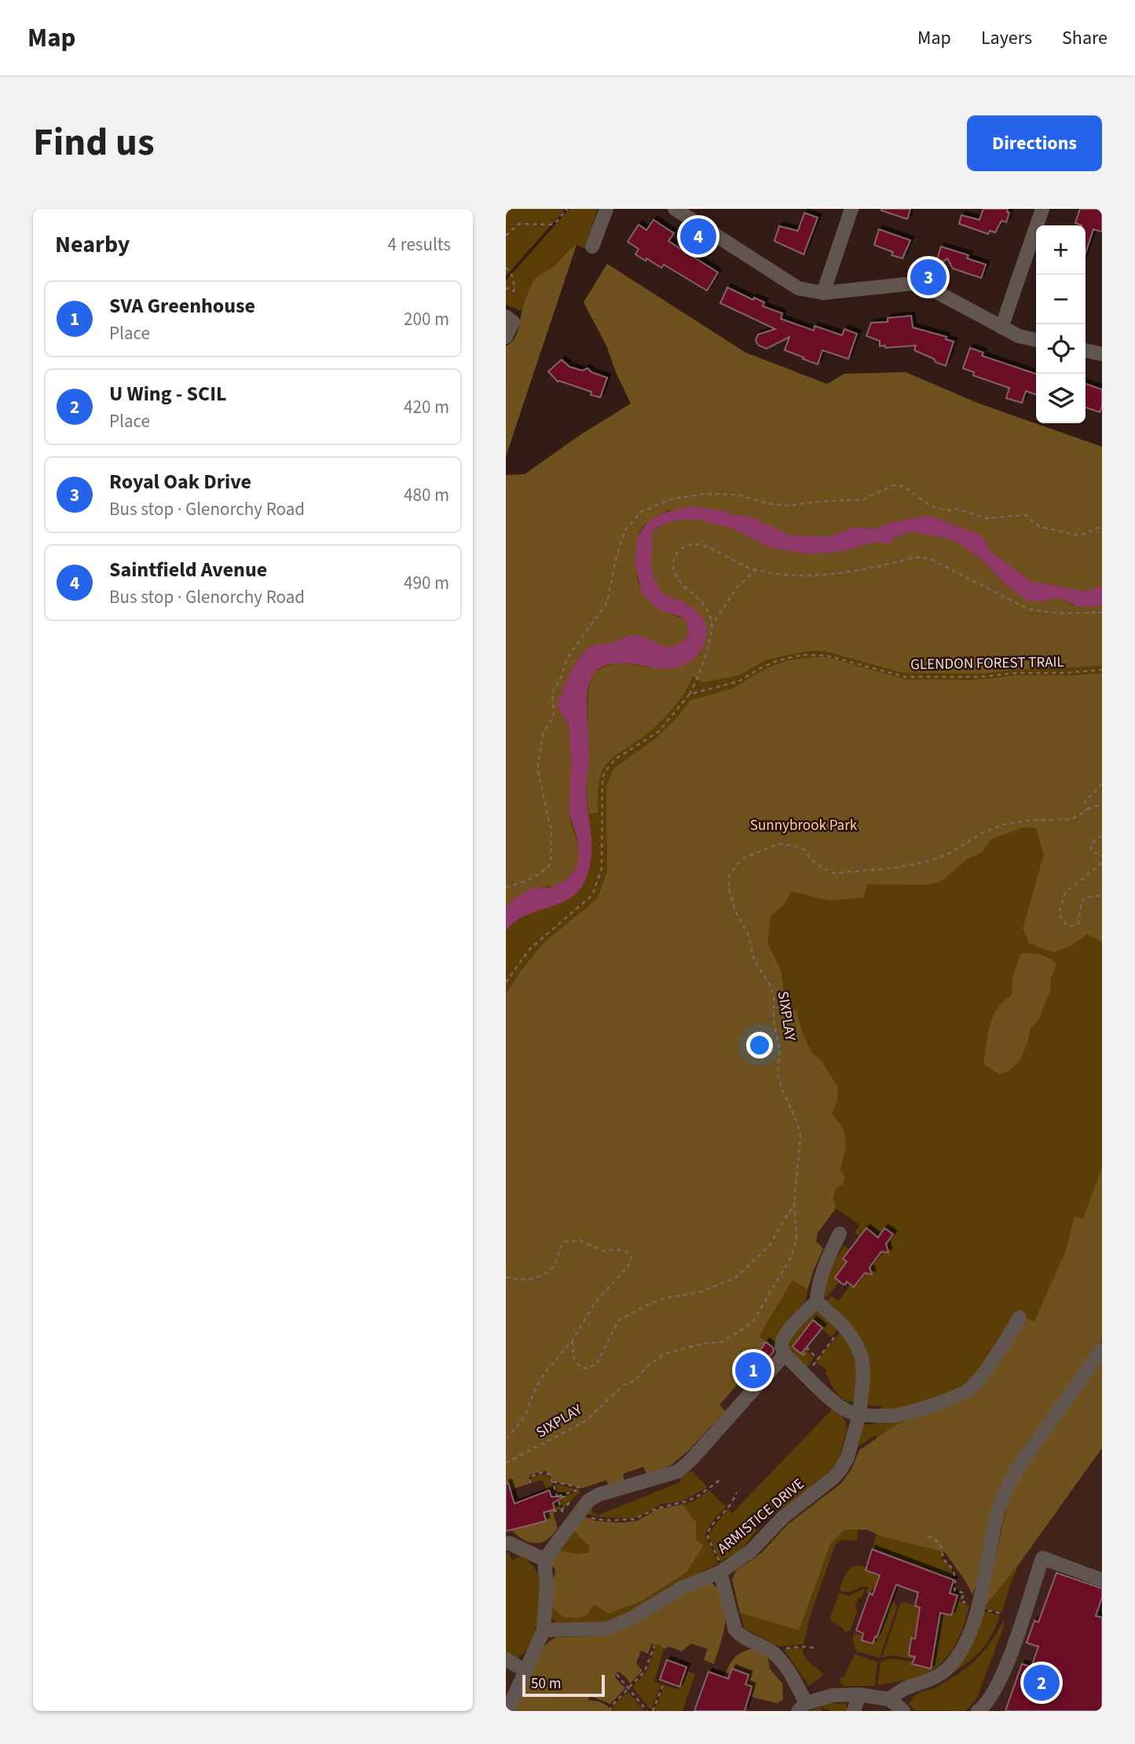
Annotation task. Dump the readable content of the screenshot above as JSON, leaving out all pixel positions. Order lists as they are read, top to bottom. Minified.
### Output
{"streets":{"street":["ARMISTICE DRIVE"],"path":["GLENDON FOREST TRAIL","SIXPLAY"]},"parks":["Sunnybrook Park"],"scale_bar":"50 m","page":{"header":"Map","nav":["Map","Layers","Share"],"title":"Find us","buttons":"Directions","heading":["Nearby","4 results"],"pins":["4","3","1","2"],"map_buttons":["+","−"],"list":[{"mark":"1","name":"SVA Greenhouse","note":"Place","value":"200 m"},{"mark":"2","name":"U Wing - SCIL","note":"Place","value":"420 m"},{"mark":"3","name":"Royal Oak Drive","note":"Bus stop · Glenorchy Road","value":"480 m"},{"mark":"4","name":"Saintfield Avenue","note":"Bus stop · Glenorchy Road","value":"490 m"}],"scale":"50 m"}}
